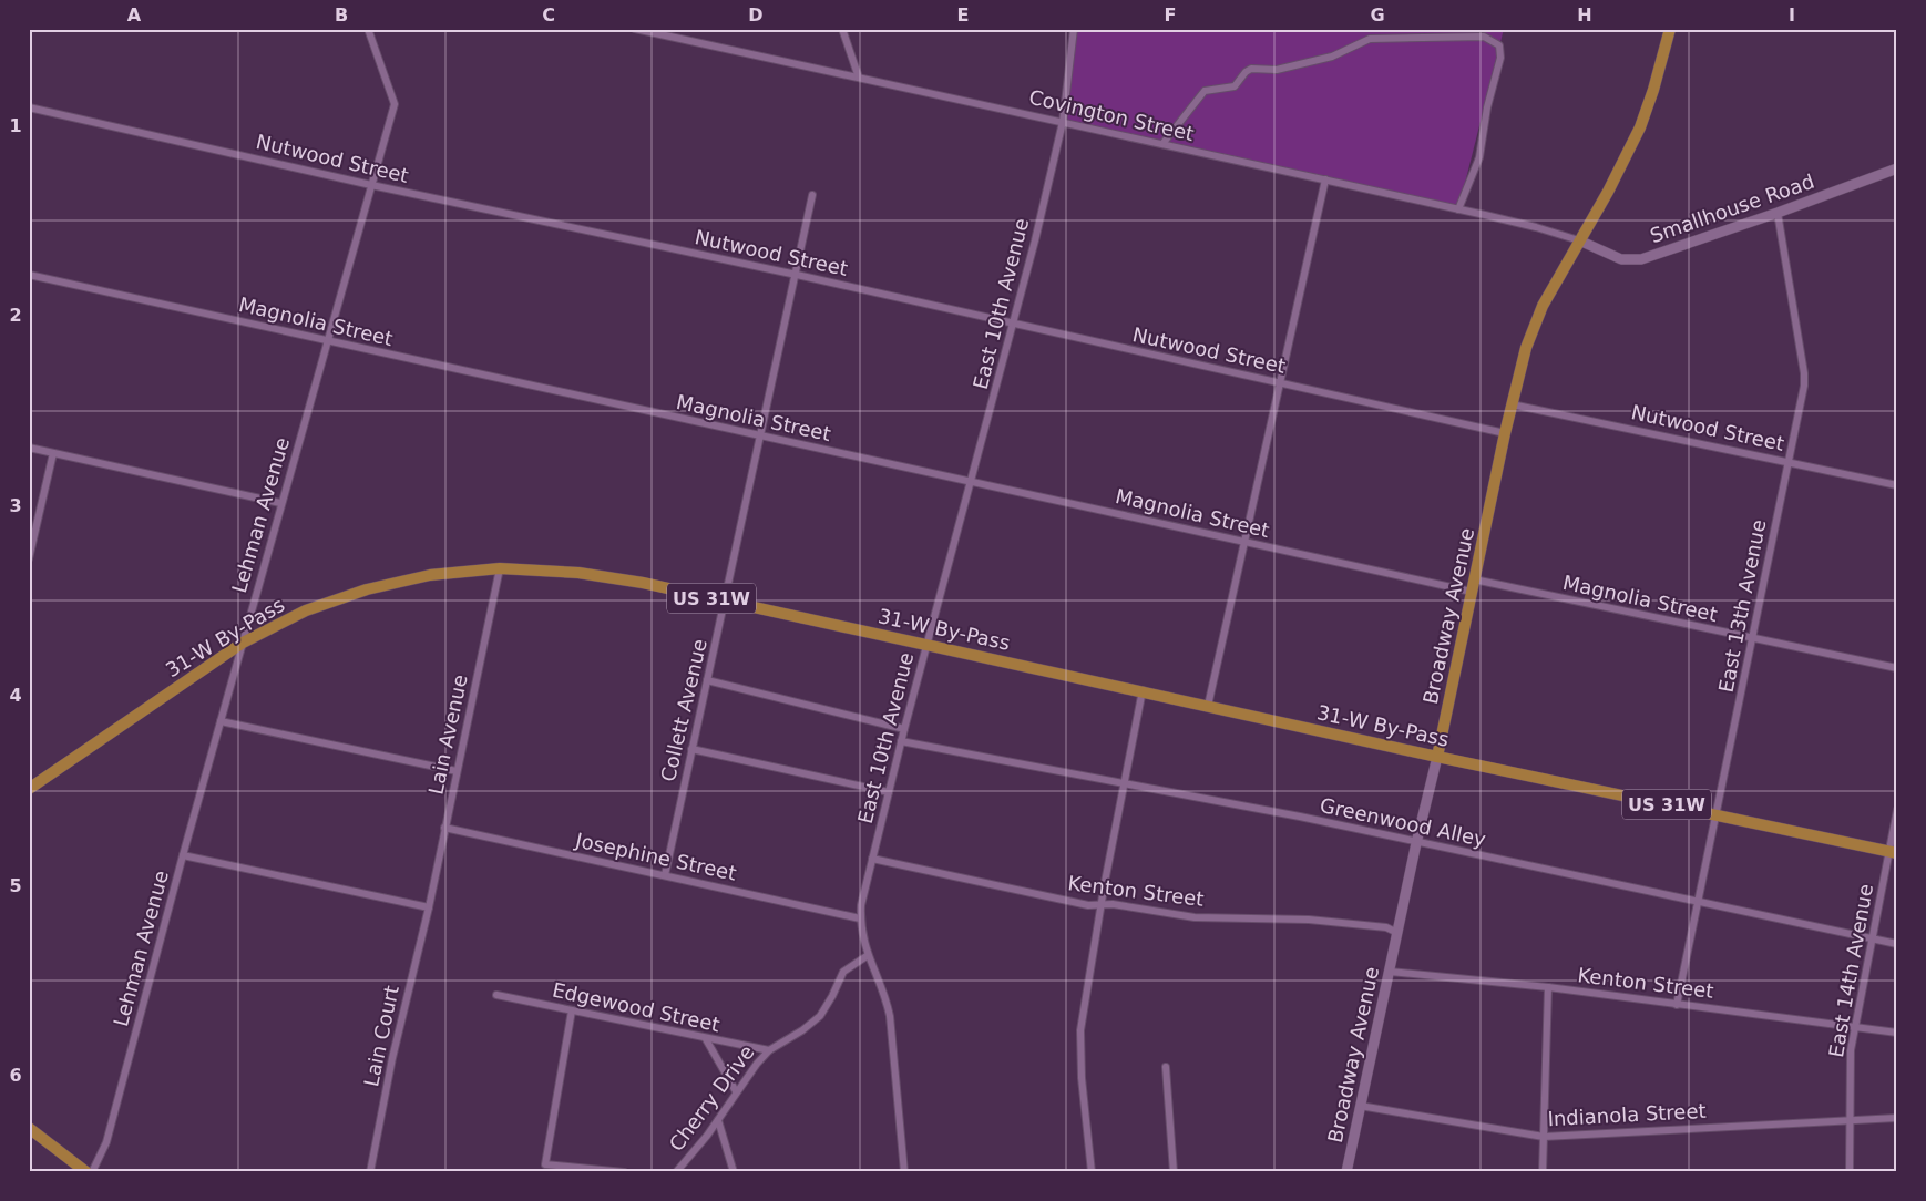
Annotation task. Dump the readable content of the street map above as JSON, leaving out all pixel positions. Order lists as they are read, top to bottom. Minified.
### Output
{"streets":{"main road":["US 31W","Broadway Avenue","31-W By-Pass"],"street":["Covington Street","Nutwood Street","Smallhouse Road","East 10th Avenue","Magnolia Street","Lehman Avenue","East 13th Avenue","Collett Avenue","Lain Avenue","Greenwood Alley","Josephine Street","Kenton Street","East 14th Avenue","Edgewood Street","Lain Court","Cherry Drive","Indianola Street"]},"crossings":[["Covington Street","Smallhouse Road"],["Covington Street","East 10th Avenue"],["Covington Street","Broadway Avenue"],["Nutwood Street","East 10th Avenue"],["Nutwood Street","Lehman Avenue"],["Nutwood Street","East 13th Avenue"],["Nutwood Street","Broadway Avenue"],["Nutwood Street","Collett Avenue"],["Smallhouse Road","East 13th Avenue"],["Smallhouse Road","Broadway Avenue"],["East 10th Avenue","Magnolia Street"],["East 10th Avenue","31-W By-Pass"],["East 10th Avenue","Greenwood Alley"],["East 10th Avenue","Josephine Street"],["East 10th Avenue","Kenton Street"],["East 10th Avenue","Cherry Drive"],["Magnolia Street","Lehman Avenue"],["Magnolia Street","East 13th Avenue"],["Magnolia Street","Broadway Avenue"],["Magnolia Street","Collett Avenue"],["Lehman Avenue","31-W By-Pass"],["East 13th Avenue","31-W By-Pass"],["East 13th Avenue","Greenwood Alley"],["East 13th Avenue","Kenton Street"],["Broadway Avenue","31-W By-Pass"],["Broadway Avenue","Greenwood Alley"],["Broadway Avenue","Kenton Street"],["Broadway Avenue","Indianola Street"],["31-W By-Pass","Collett Avenue"],["31-W By-Pass","Lain Avenue"],["31-W By-Pass","East 14th Avenue"],["Collett Avenue","Josephine Street"],["Lain Avenue","Josephine Street"],["Lain Avenue","Lain Court"],["Greenwood Alley","East 14th Avenue"],["Kenton Street","East 14th Avenue"],["East 14th Avenue","Indianola Street"],["Edgewood Street","Cherry Drive"]],"grid":{"columns":["A","B","C","D","E","F","G","H","I"],"rows":["1","2","3","4","5","6"]}}
